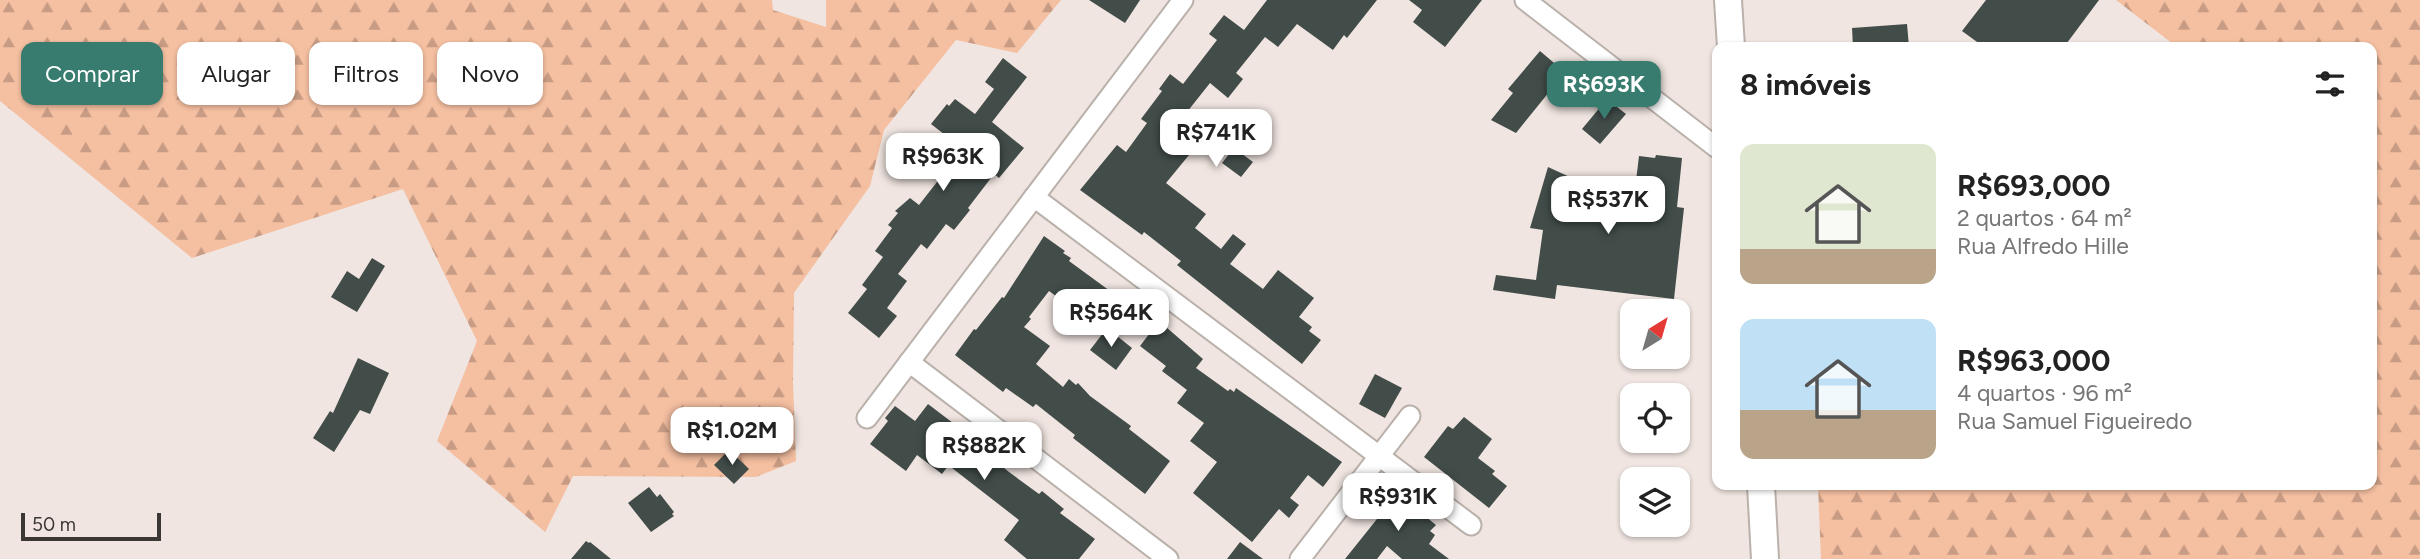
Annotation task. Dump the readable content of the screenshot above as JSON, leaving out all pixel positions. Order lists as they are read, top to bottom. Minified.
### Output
{"scale_bar":"50 m","north":"top right","page":{"chip":["Comprar","Alugar","Filtros","Novo"],"heading":"8 imóveis","price":["R$693K","R$741K","R$963K","R$537K","R$564K","R$1.02M","R$882K","R$931K"],"list":[{"name":"R$693,000","note":"2 quartos · 64 m² · Rua Alfredo Hille"},{"name":"R$963,000","note":"4 quartos · 96 m² · Rua Samuel Figueiredo"}],"scale":"50 m"}}
